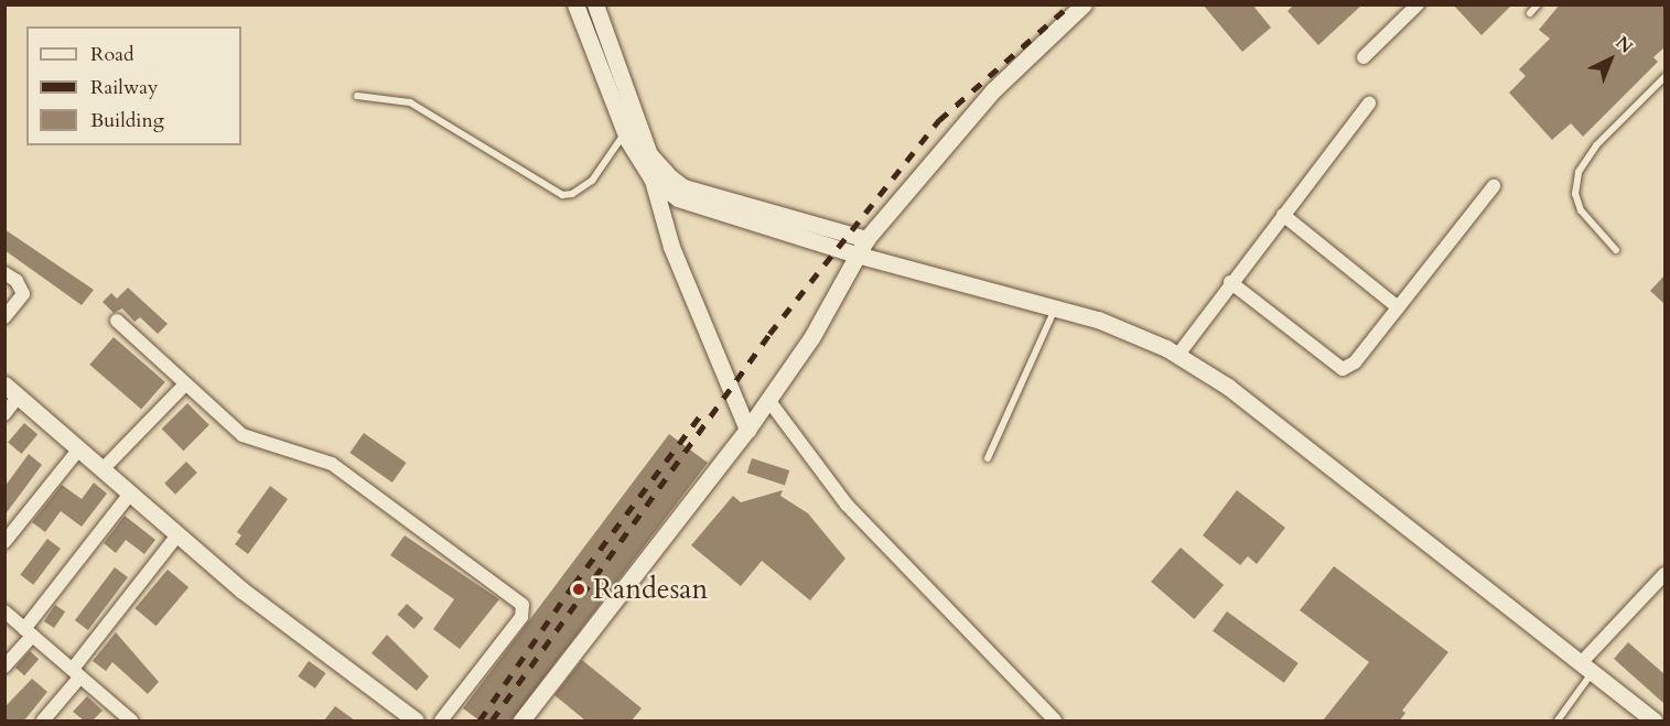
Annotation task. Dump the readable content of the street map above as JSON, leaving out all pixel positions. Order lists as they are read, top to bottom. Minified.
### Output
{"places":["Randesan"],"legend":["Road","Railway","Building"],"north":"top right"}
